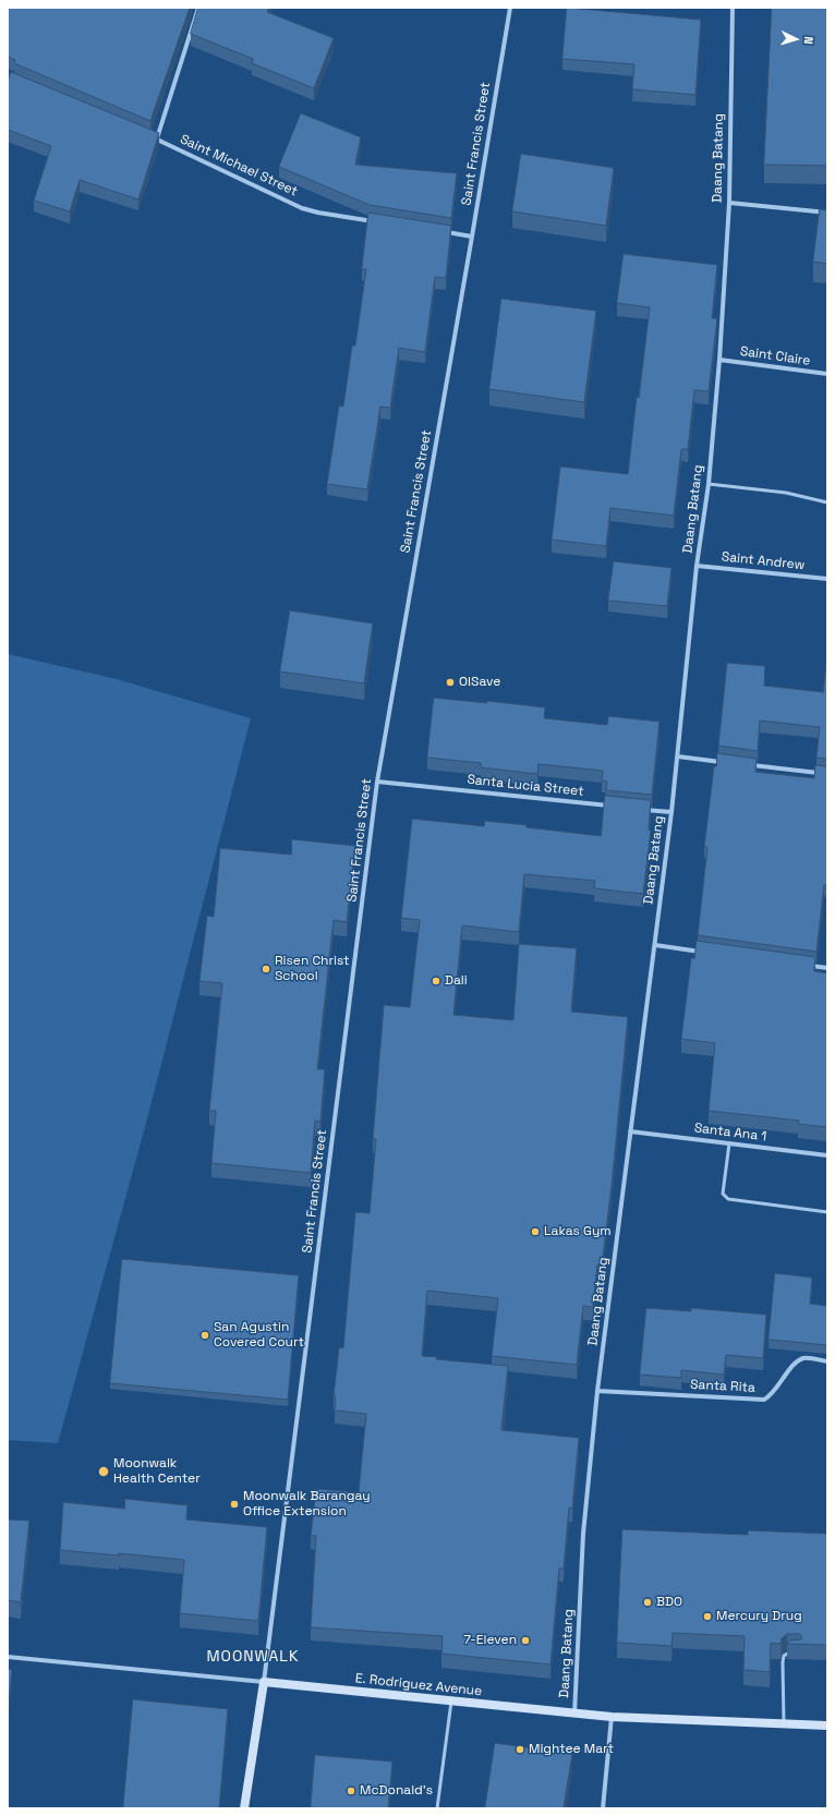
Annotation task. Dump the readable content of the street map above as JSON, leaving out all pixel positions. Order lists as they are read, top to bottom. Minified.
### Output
{"streets":{"main road":["E. Rodriguez Avenue"],"street":["Saint Francis Street","Daang Batang","Saint Michael Street","Saint Claire","Saint Andrew","Santa Lucia Street","Santa Ana 1","Santa Rita"]},"crossings":[["Saint Francis Street","Santa Lucia Street"],["Saint Francis Street","E. Rodriguez Avenue"],["Daang Batang","Saint Claire"],["Daang Batang","Saint Andrew"],["Daang Batang","Santa Ana 1"],["Daang Batang","Santa Rita"],["Daang Batang","E. Rodriguez Avenue"]],"districts":["MOONWALK"],"places":["O!Save","Risen Christ School","Dali","Lakas Gym","San Agustin Covered Court","Moonwalk Health Center","Moonwalk Barangay Office Extension","BDO","Mercury Drug","7-Eleven","Mightee Mart","McDonald's"],"north":"right"}
